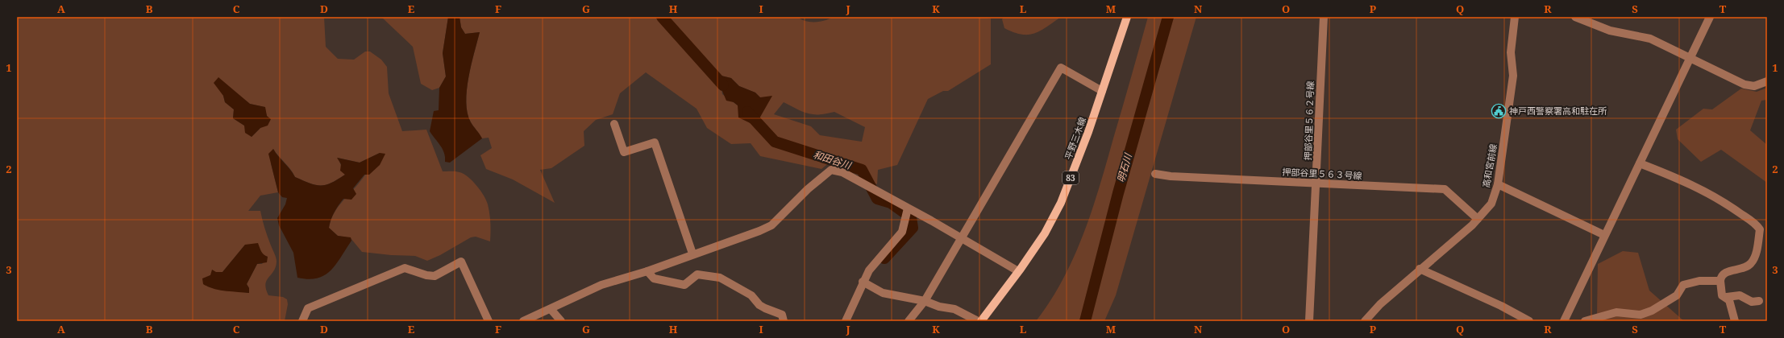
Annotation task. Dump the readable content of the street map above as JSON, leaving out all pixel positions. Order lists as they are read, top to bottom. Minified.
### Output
{"streets":{"main road":["平野三木線","83"],"street":["押部谷里５６２号線","高和宮前線","押部谷里５６３号線"]},"crossings":[["押部谷里５６２号線","押部谷里５６３号線"],["高和宮前線","押部谷里５６３号線"]],"water":["和田谷川","明石川"],"places":{"public building":["神戸西警察署高和駐在所"]},"grid":{"columns":["A","B","C","D","E","F","G","H","I","J","K","L","M","N","O","P","Q","R","S","T"],"rows":["1","2","3"]}}
